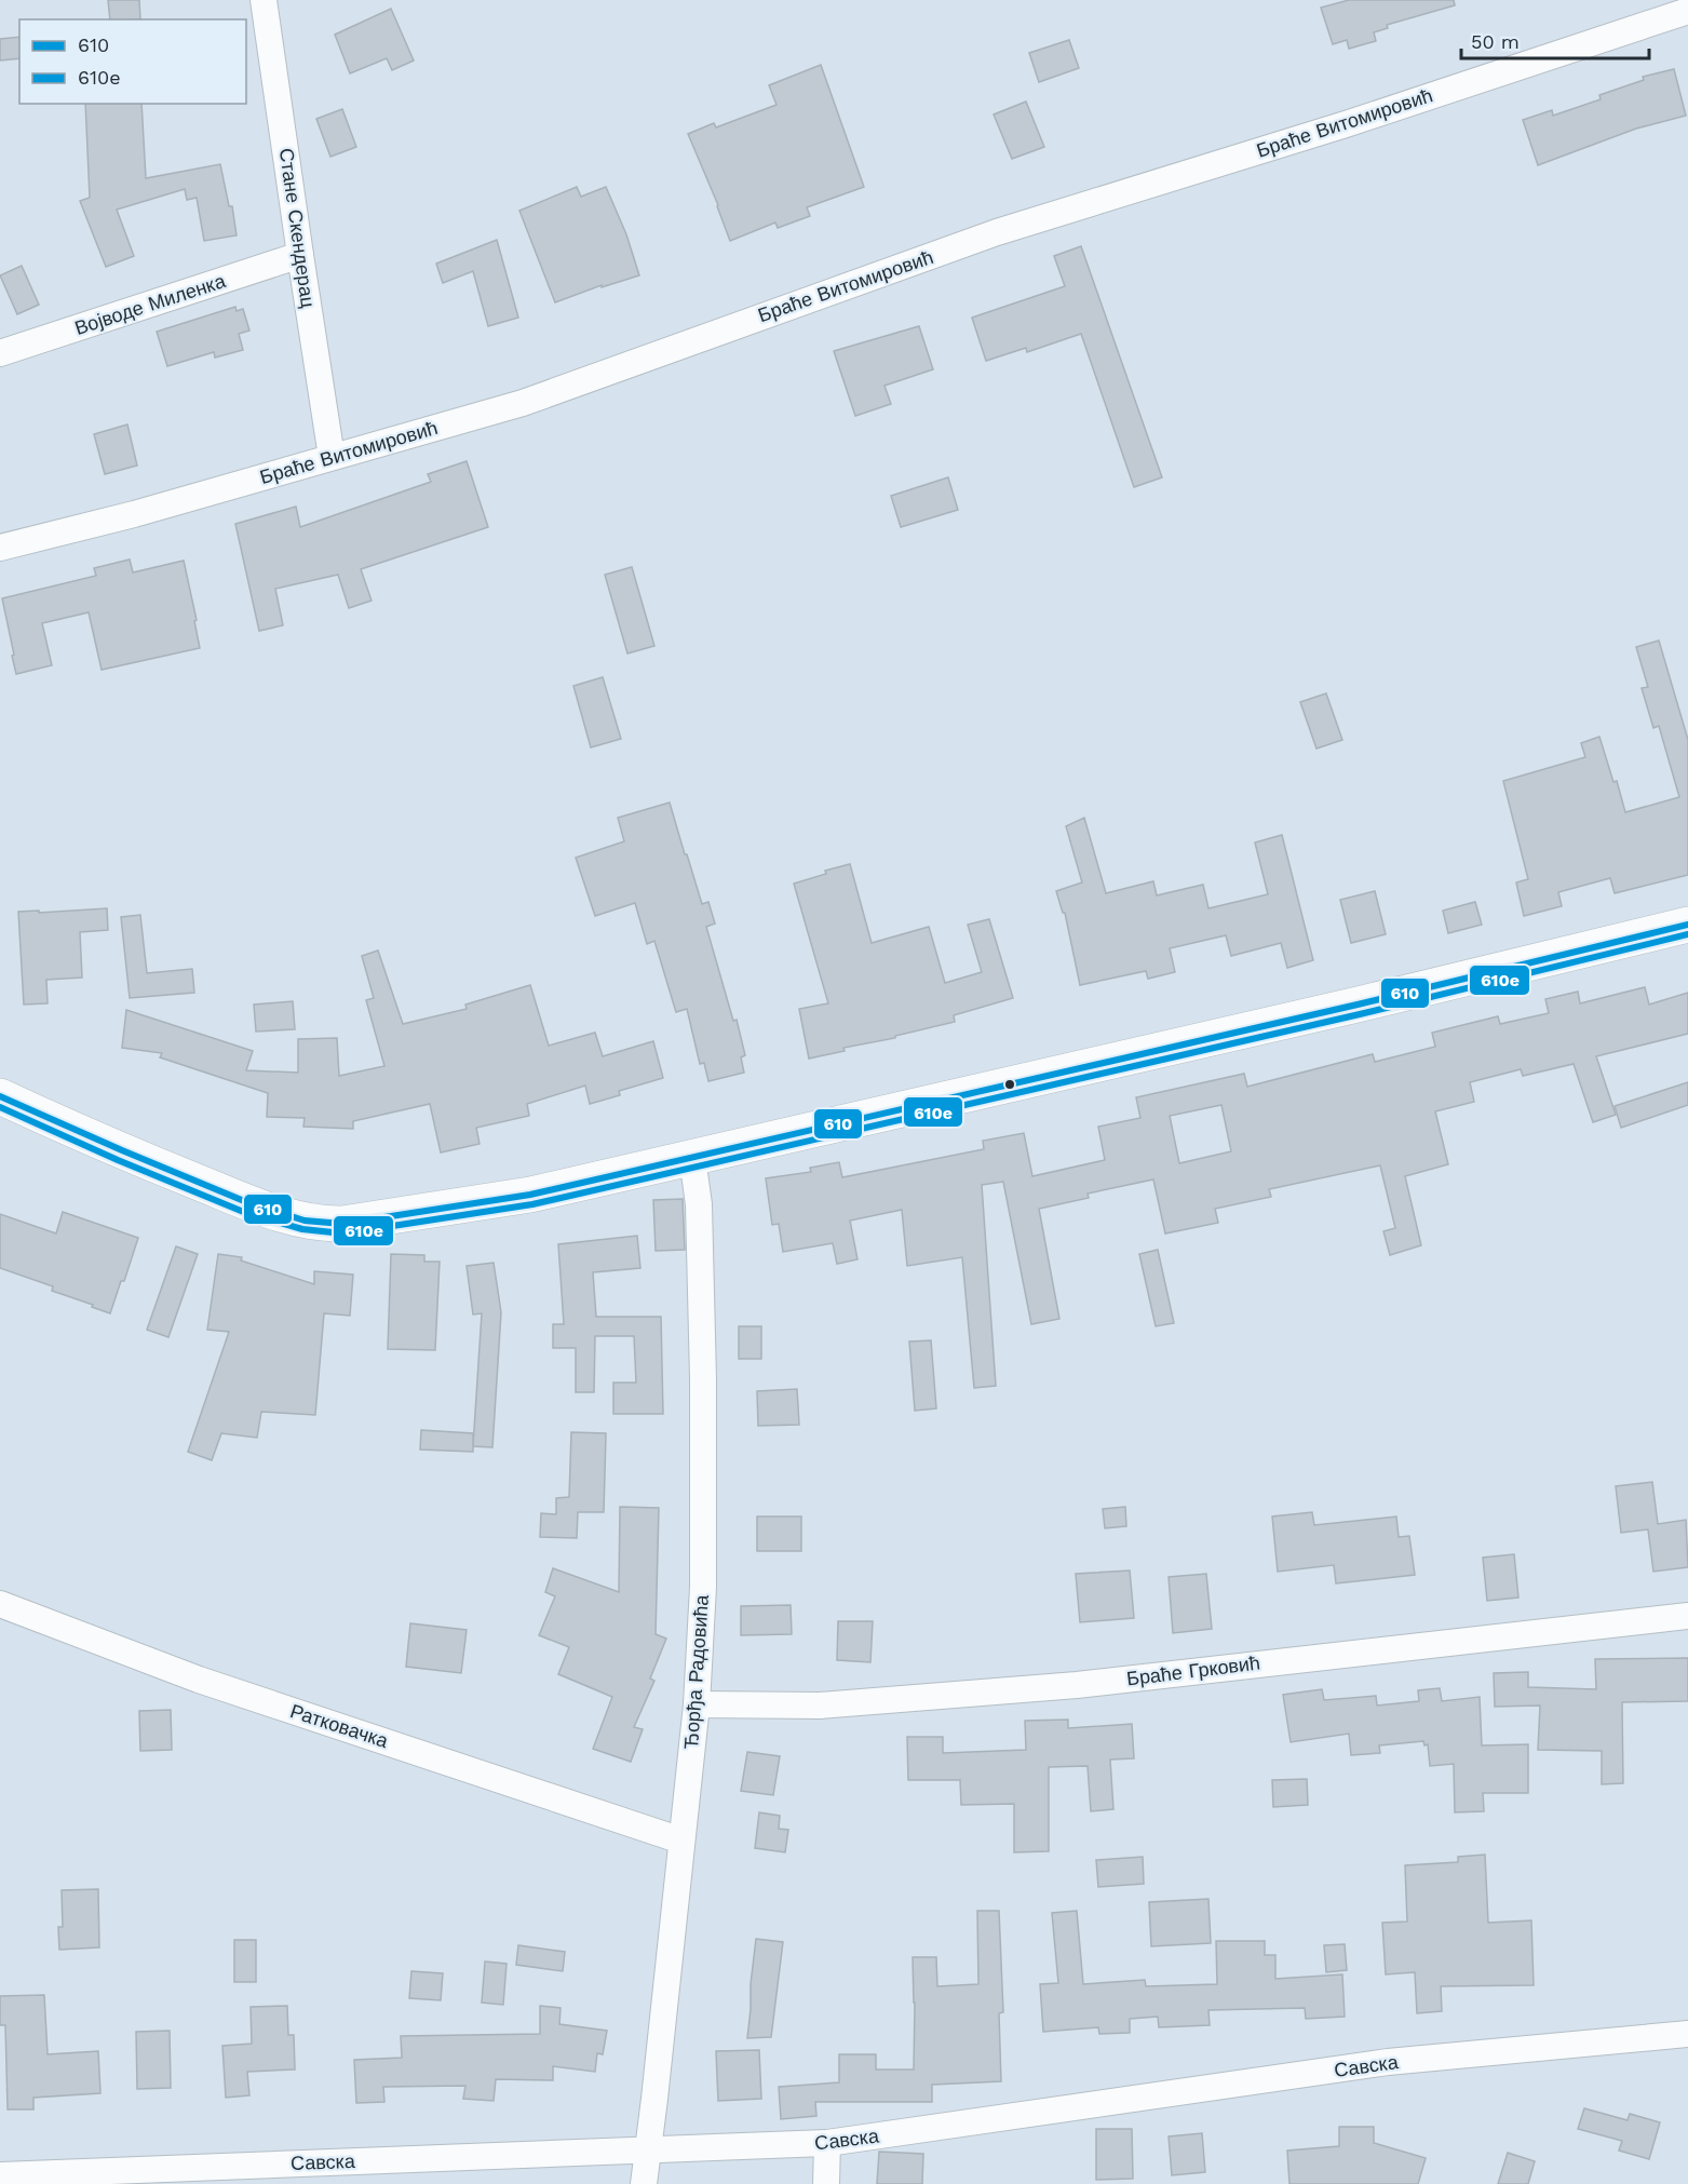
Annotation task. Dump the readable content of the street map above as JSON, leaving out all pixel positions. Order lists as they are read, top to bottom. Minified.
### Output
{"streets":{"street":["Браће Витомировић","Стане Скендерац","Војводе Миленка","Браће Грковић","Ђорђа Радовића","Ратковачка","Савска"]},"crossings":[["Браће Витомировић","Стане Скендерац"],["Стане Скендерац","Војводе Миленка"],["Браће Грковић","Ђорђа Радовића"],["Ђорђа Радовића","Ратковачка"],["Ђорђа Радовића","Савска"]],"lines":["transit line 610","transit line 610e"],"legend":["610","610e"],"scale_bar":"50 m"}
